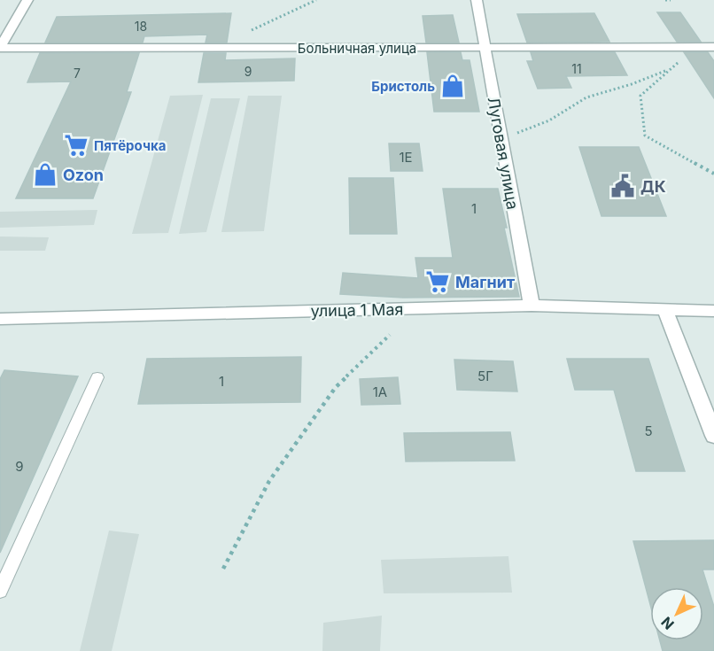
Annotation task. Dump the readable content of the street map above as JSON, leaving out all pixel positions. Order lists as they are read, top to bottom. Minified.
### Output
{"streets":{"street":["Больничная улица","Луговая улица","улица 1 Мая"]},"crossings":[["Больничная улица","Луговая улица"],["Луговая улица","улица 1 Мая"]],"places":{"shop":["Бристоль","Ozon"],"supermarket":["Пятёрочка","Магнит"],"public building":["ДК"]},"house_numbers":["18","11","9","7","1Е","1","5Г","1","1А","5","9"],"north":"bottom left"}
